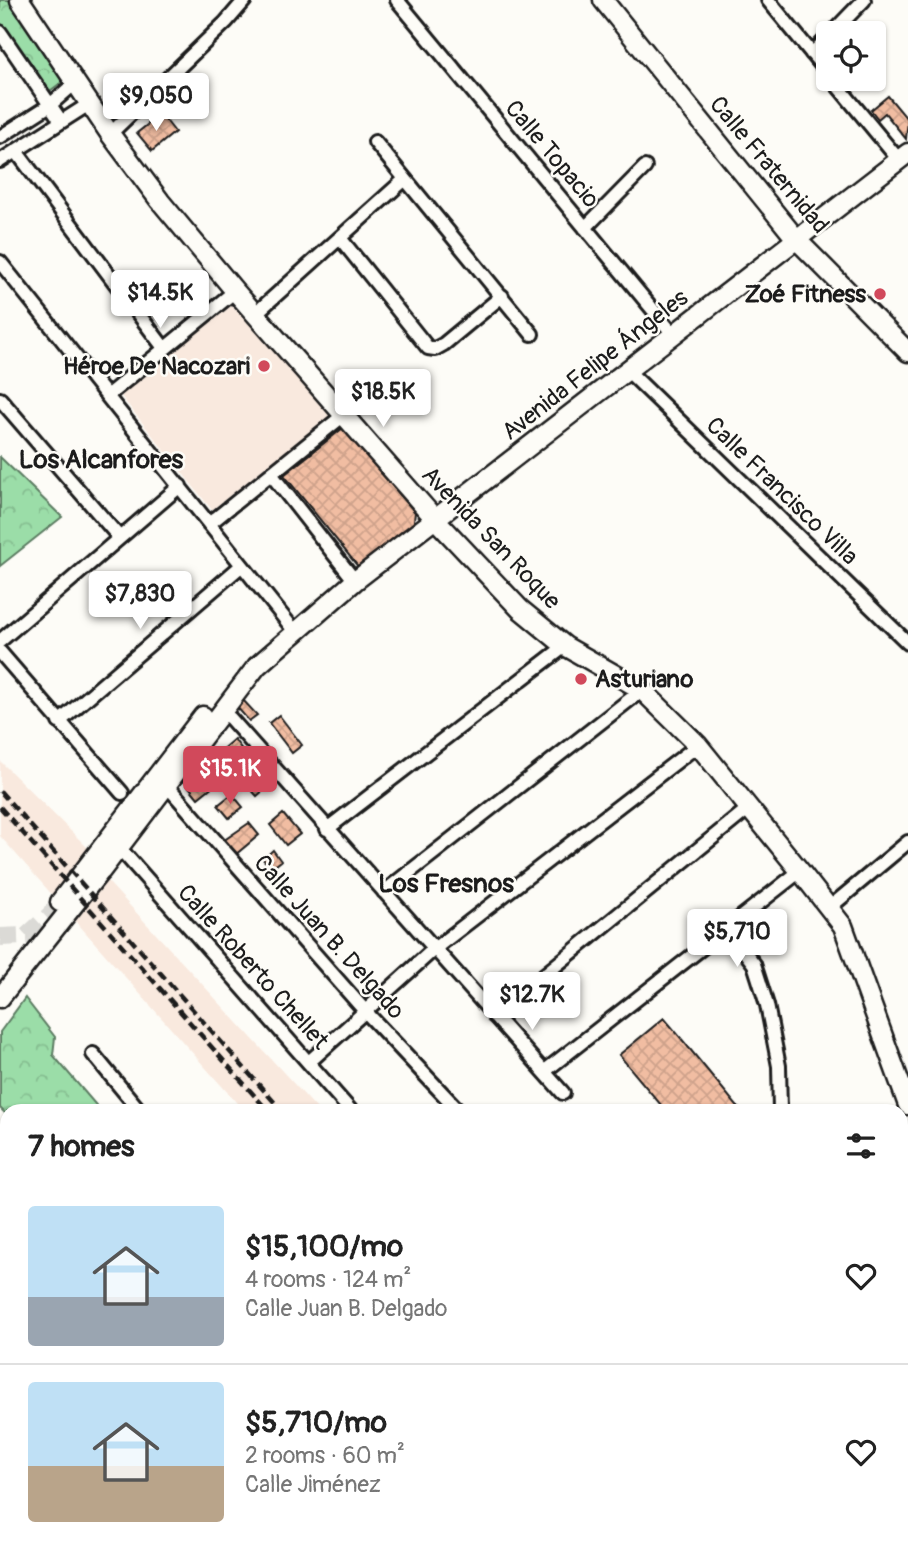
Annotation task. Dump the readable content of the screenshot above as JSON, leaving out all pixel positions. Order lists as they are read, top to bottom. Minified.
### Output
{"streets":{"street":["Calle Topacio","Calle Fraternidad","Avenida Felipe Ángeles","Calle Francisco Villa","Avenida San Roque","Calle Juan B. Delgado","Calle Roberto Chellet"]},"crossings":[["Calle Topacio","Avenida Felipe Ángeles"],["Calle Fraternidad","Avenida Felipe Ángeles"],["Avenida Felipe Ángeles","Calle Francisco Villa"],["Avenida Felipe Ángeles","Avenida San Roque"]],"districts":["Los Alcanfores","Los Fresnos"],"places":["Zoé Fitness","Héroe De Nacozari","Asturiano"],"page":{"price":["$9,050","$14.5K","$18.5K","$7,830","$15.1K","$5,710","$12.7K"],"heading":"7 homes","list":[{"name":"$15,100/mo","note":"4 rooms · 124 m² · Calle Juan B. Delgado"},{"name":"$5,710/mo","note":"2 rooms · 60 m² · Calle Jiménez"}]}}
